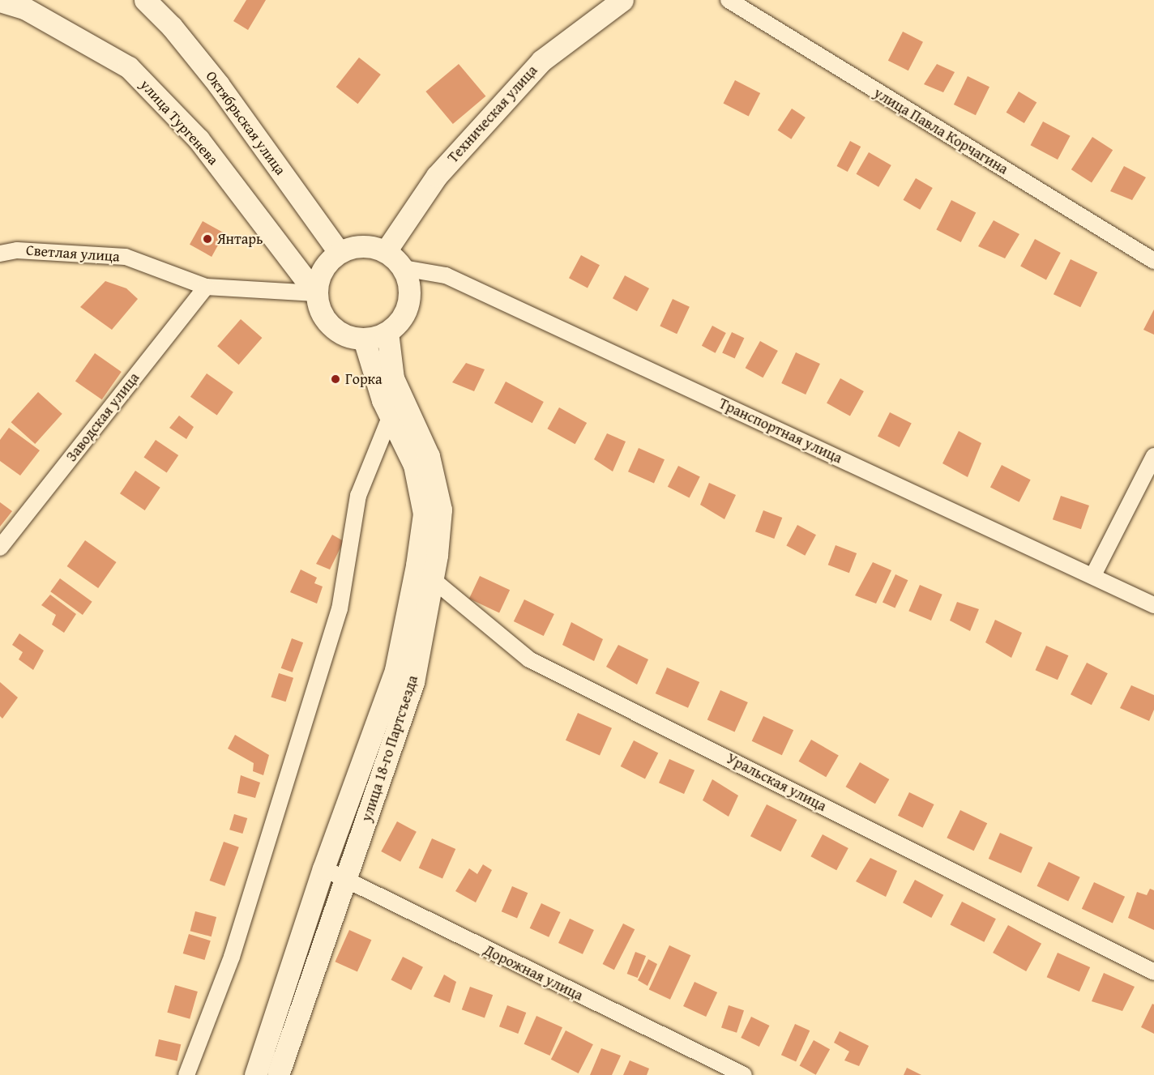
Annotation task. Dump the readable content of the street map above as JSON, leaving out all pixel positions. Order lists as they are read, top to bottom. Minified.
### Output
{"streets":{"main road":["Техническая улица","улица Тургенева","Октябрьская улица","улица 18-го Партсъезда"],"street":["улица Павла Корчагина","Светлая улица","Заводская улица","Транспортная улица","Уральская улица","Дорожная улица"]},"crossings":[["Техническая улица","улица Тургенева"],["Техническая улица","Октябрьская улица"],["Техническая улица","Светлая улица"],["Техническая улица","Транспортная улица"],["Техническая улица","улица 18-го Партсъезда"],["улица Тургенева","Октябрьская улица"],["улица Тургенева","Светлая улица"],["улица Тургенева","Транспортная улица"],["улица Тургенева","улица 18-го Партсъезда"],["Октябрьская улица","Светлая улица"],["Октябрьская улица","Транспортная улица"],["Октябрьская улица","улица 18-го Партсъезда"],["Светлая улица","Заводская улица"],["Светлая улица","Транспортная улица"],["Светлая улица","улица 18-го Партсъезда"],["Транспортная улица","улица 18-го Партсъезда"],["улица 18-го Партсъезда","Уральская улица"],["улица 18-го Партсъезда","Дорожная улица"]],"places":["Янтарь","Горка"]}
